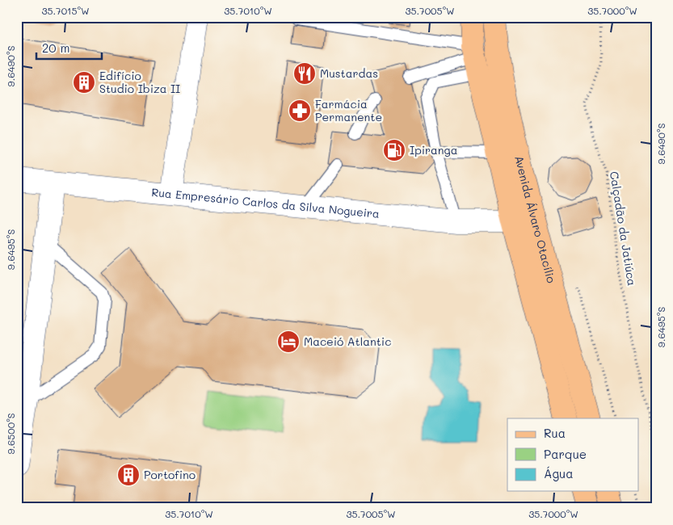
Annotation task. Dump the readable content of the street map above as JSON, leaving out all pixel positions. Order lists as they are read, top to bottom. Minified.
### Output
{"streets":{"main road":["Avenida Álvaro Otacílio"],"street":["Rua Empresário Carlos da Silva Nogueira"],"path":["Calçadão da Jatiúca"]},"crossings":[["Rua Empresário Carlos da Silva Nogueira","Avenida Álvaro Otacílio"]],"places":{"restaurant":["Mustardas"],"building":["Edifício Studio Ibiza II","Portofino"],"pharmacy":["Farmácia Permanente"],"fuel station":["Ipiranga"],"hotel":["Maceió Atlantic"]},"legend":["Rua","Parque","Água"],"scale_bar":"20 m","coordinates":["35.7015°W","35.7010°W","35.7005°W","35.7000°W","9.6490°S","9.6495°S","9.6500°S"]}
